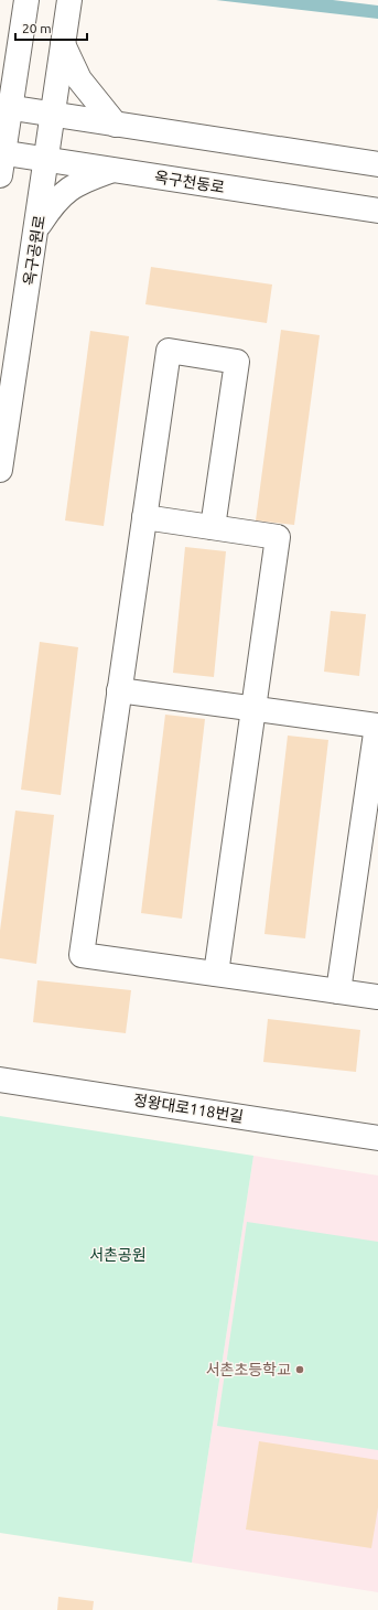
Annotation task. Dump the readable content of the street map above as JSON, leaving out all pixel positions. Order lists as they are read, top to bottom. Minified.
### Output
{"streets":{"street":["옥구천동로","옥구공원로","정왕대로118번길"]},"crossings":[["옥구천동로","옥구공원로"]],"parks":["서촌공원"],"places":["서촌초등학교"],"scale_bar":"20 m"}
